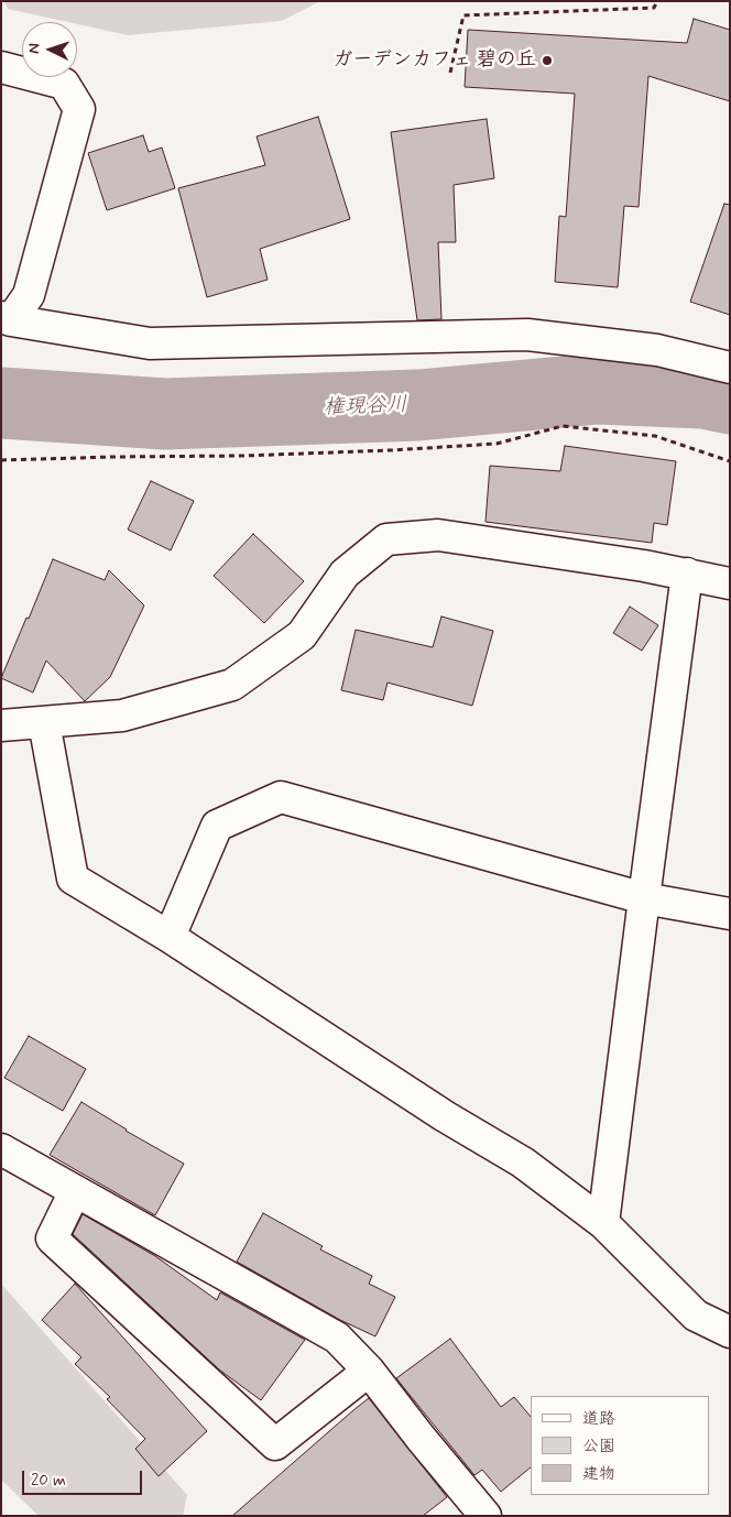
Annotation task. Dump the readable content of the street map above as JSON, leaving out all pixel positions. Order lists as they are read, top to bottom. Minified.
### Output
{"water":["権現谷川"],"places":["ガーデンカフェ 碧の丘"],"legend":["道路","公園","建物"],"scale_bar":"20 m","north":"left"}
